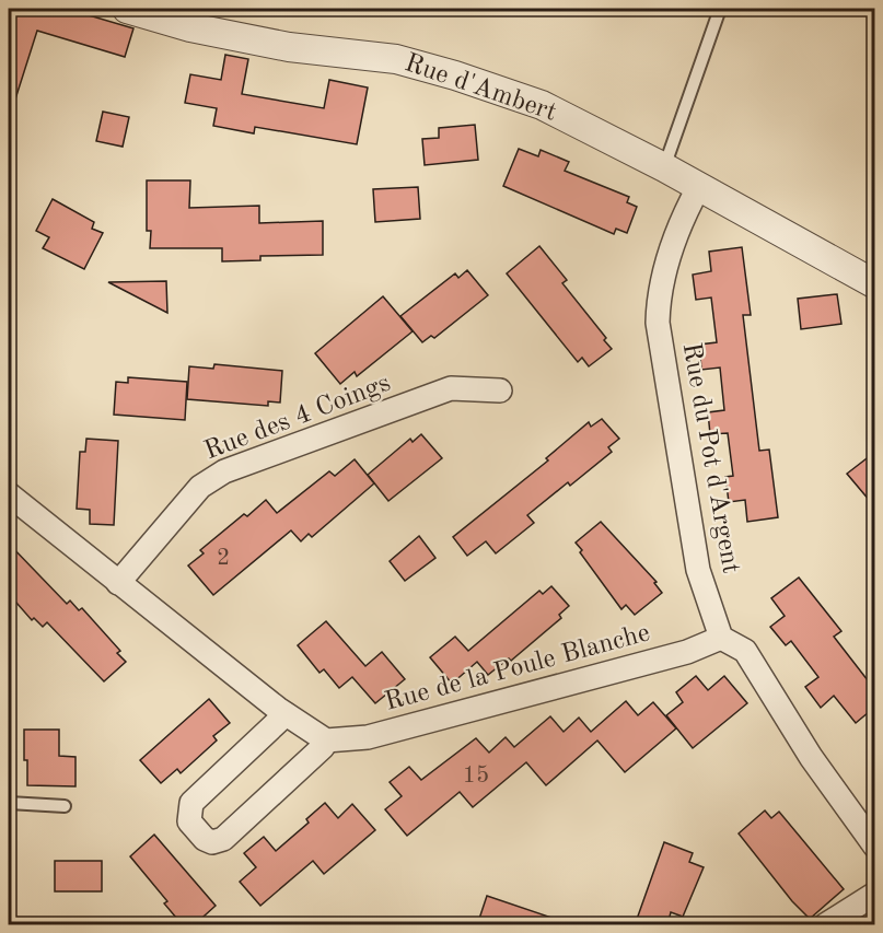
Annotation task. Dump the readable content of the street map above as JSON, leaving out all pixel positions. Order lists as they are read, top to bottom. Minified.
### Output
{"streets":{"street":["Rue d'Ambert","Rue des 4 Coings","Rue du Pot d'Argent","Rue de la Poule Blanche"]},"crossings":[["Rue d'Ambert","Rue du Pot d'Argent"],["Rue du Pot d'Argent","Rue de la Poule Blanche"]],"house_numbers":["2","15"]}
